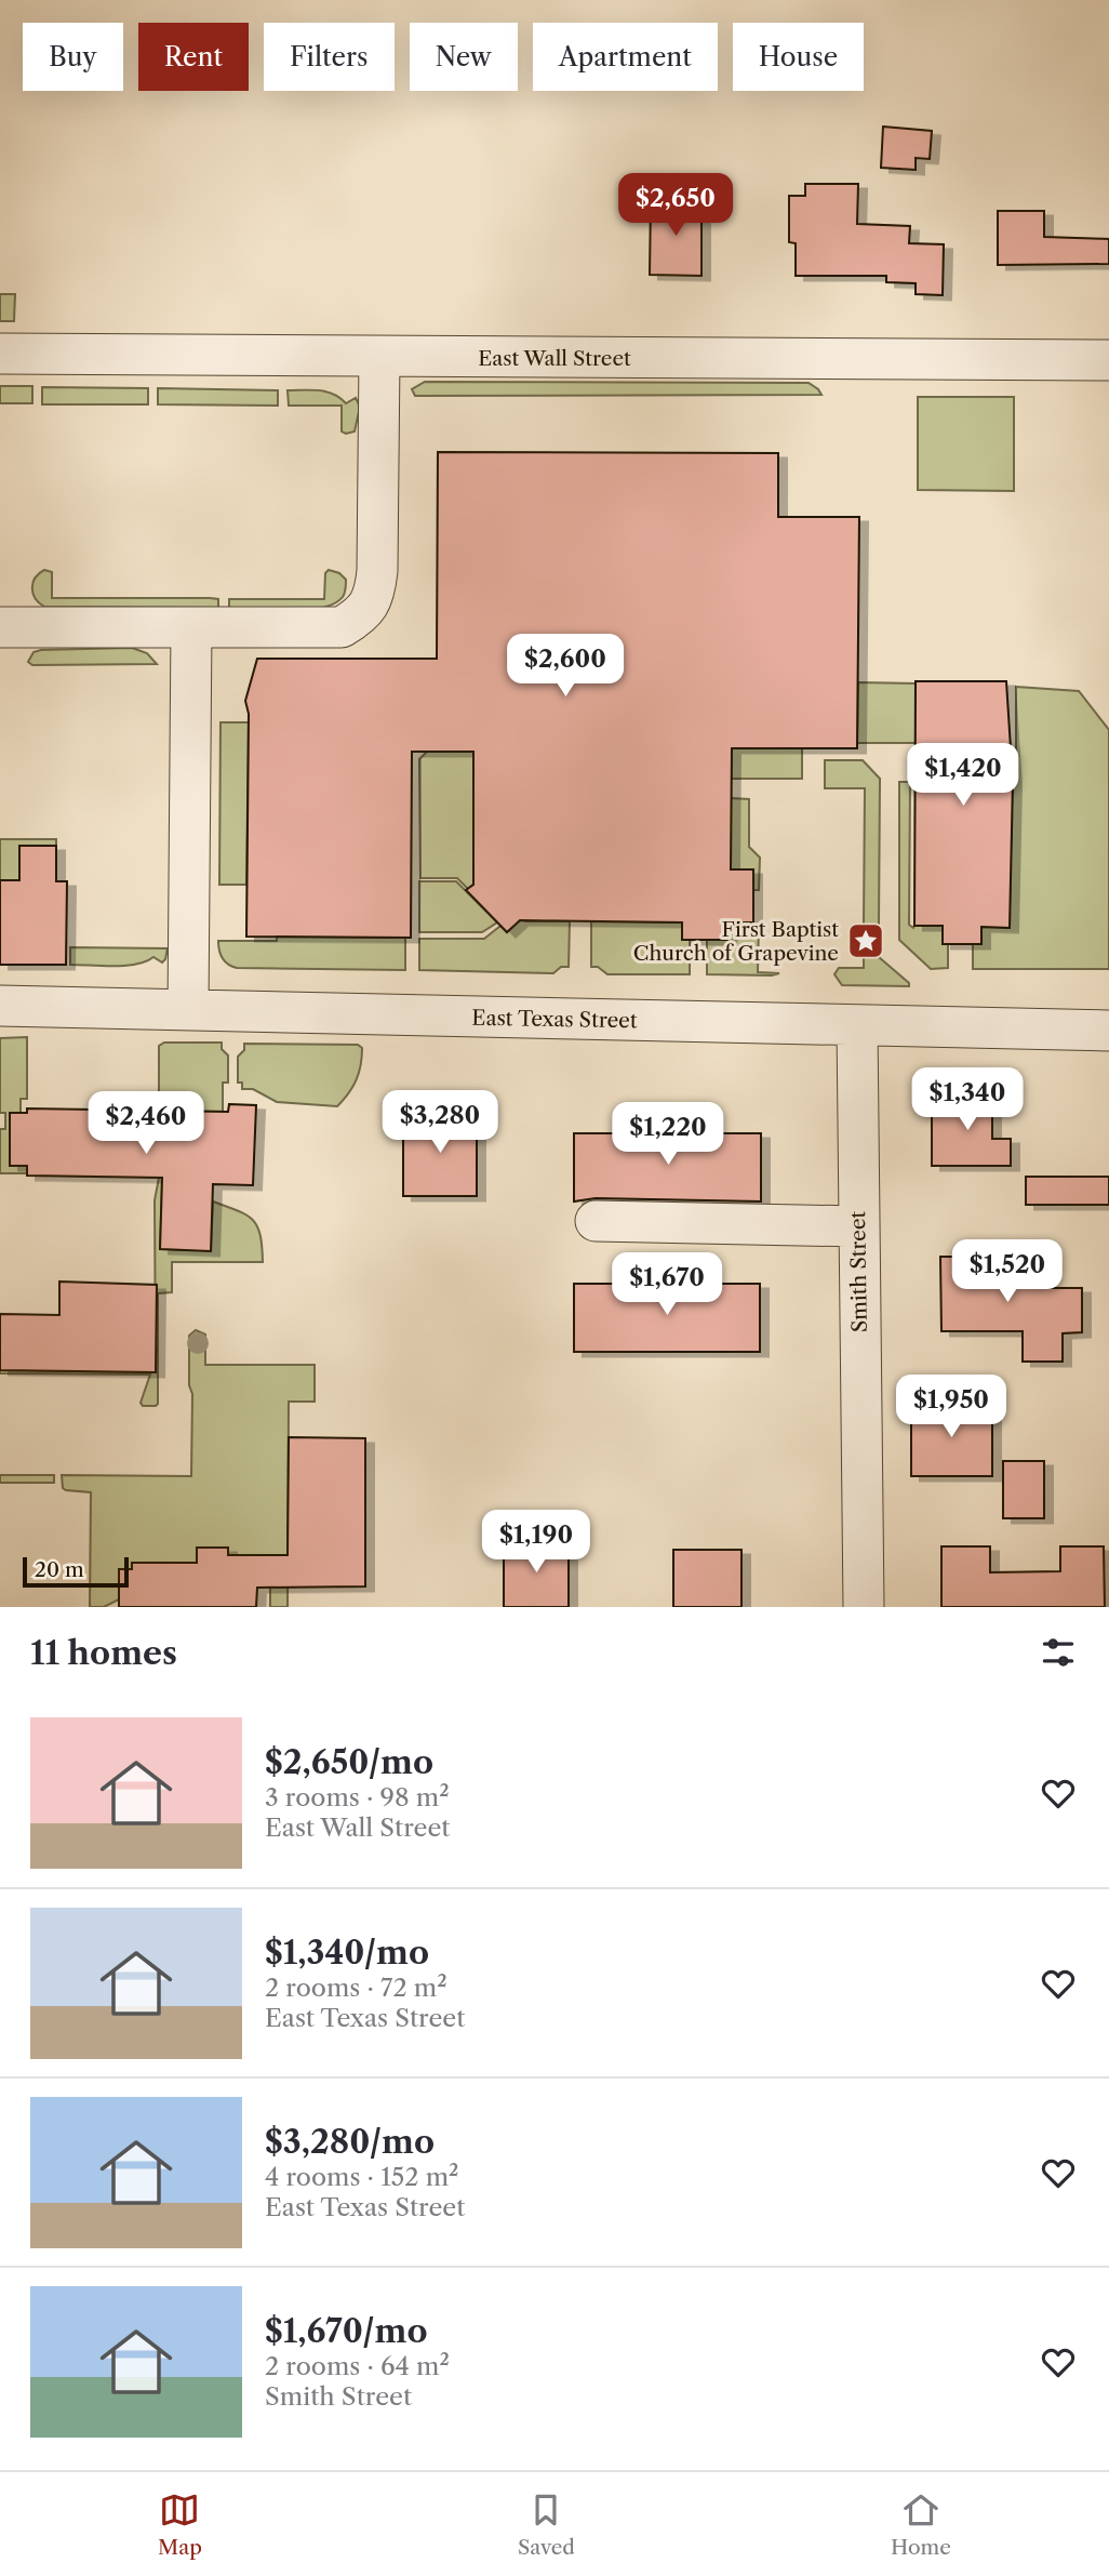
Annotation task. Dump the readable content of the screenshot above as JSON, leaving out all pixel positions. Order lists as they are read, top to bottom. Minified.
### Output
{"streets":{"street":["East Wall Street","East Texas Street","Smith Street"]},"crossings":[["East Texas Street","Smith Street"]],"places":{"place":["First Baptist Church of Grapevine"]},"scale_bar":"20 m","page":{"chip":["Buy","Rent","Filters","New","Apartment","House"],"price":["$2,650","$2,600","$1,420","$1,340","$3,280","$2,460","$1,220","$1,520","$1,670","$1,950","$1,190"],"scale":"20 m","heading":"11 homes","list":[{"name":"$2,650/mo","note":"3 rooms · 98 m² · East Wall Street"},{"name":"$1,340/mo","note":"2 rooms · 72 m² · East Texas Street"},{"name":"$3,280/mo","note":"4 rooms · 152 m² · East Texas Street"},{"name":"$1,670/mo","note":"2 rooms · 64 m² · Smith Street"}],"tabs":["Map","Saved","Home"]}}
